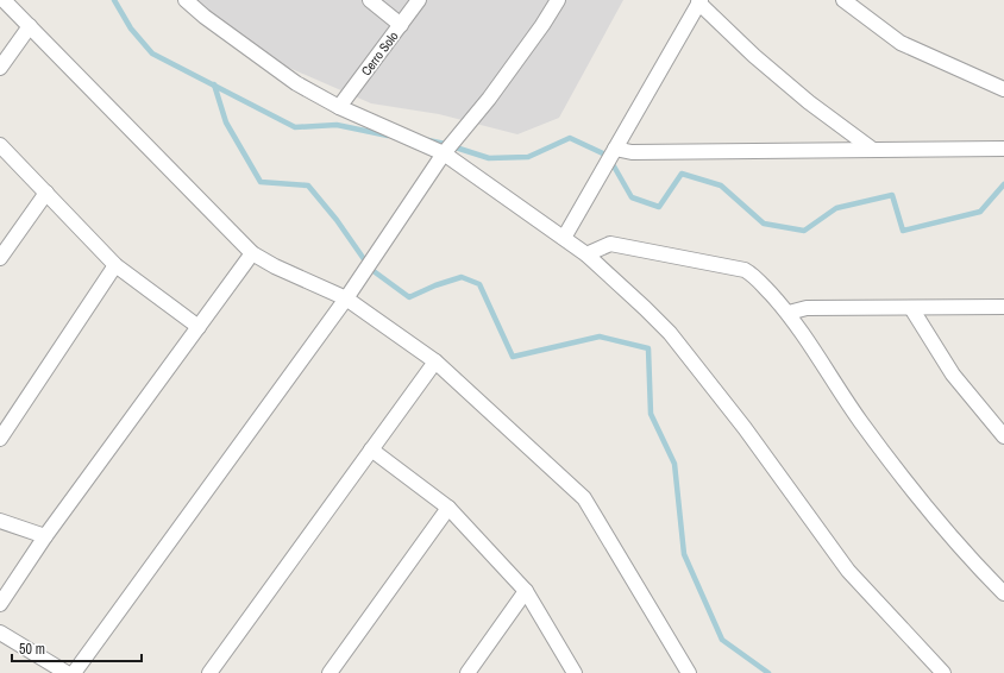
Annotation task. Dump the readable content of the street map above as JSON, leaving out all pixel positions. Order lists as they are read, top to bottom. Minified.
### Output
{"streets":{"street":["Cerro Solo"]},"scale_bar":"50 m"}
